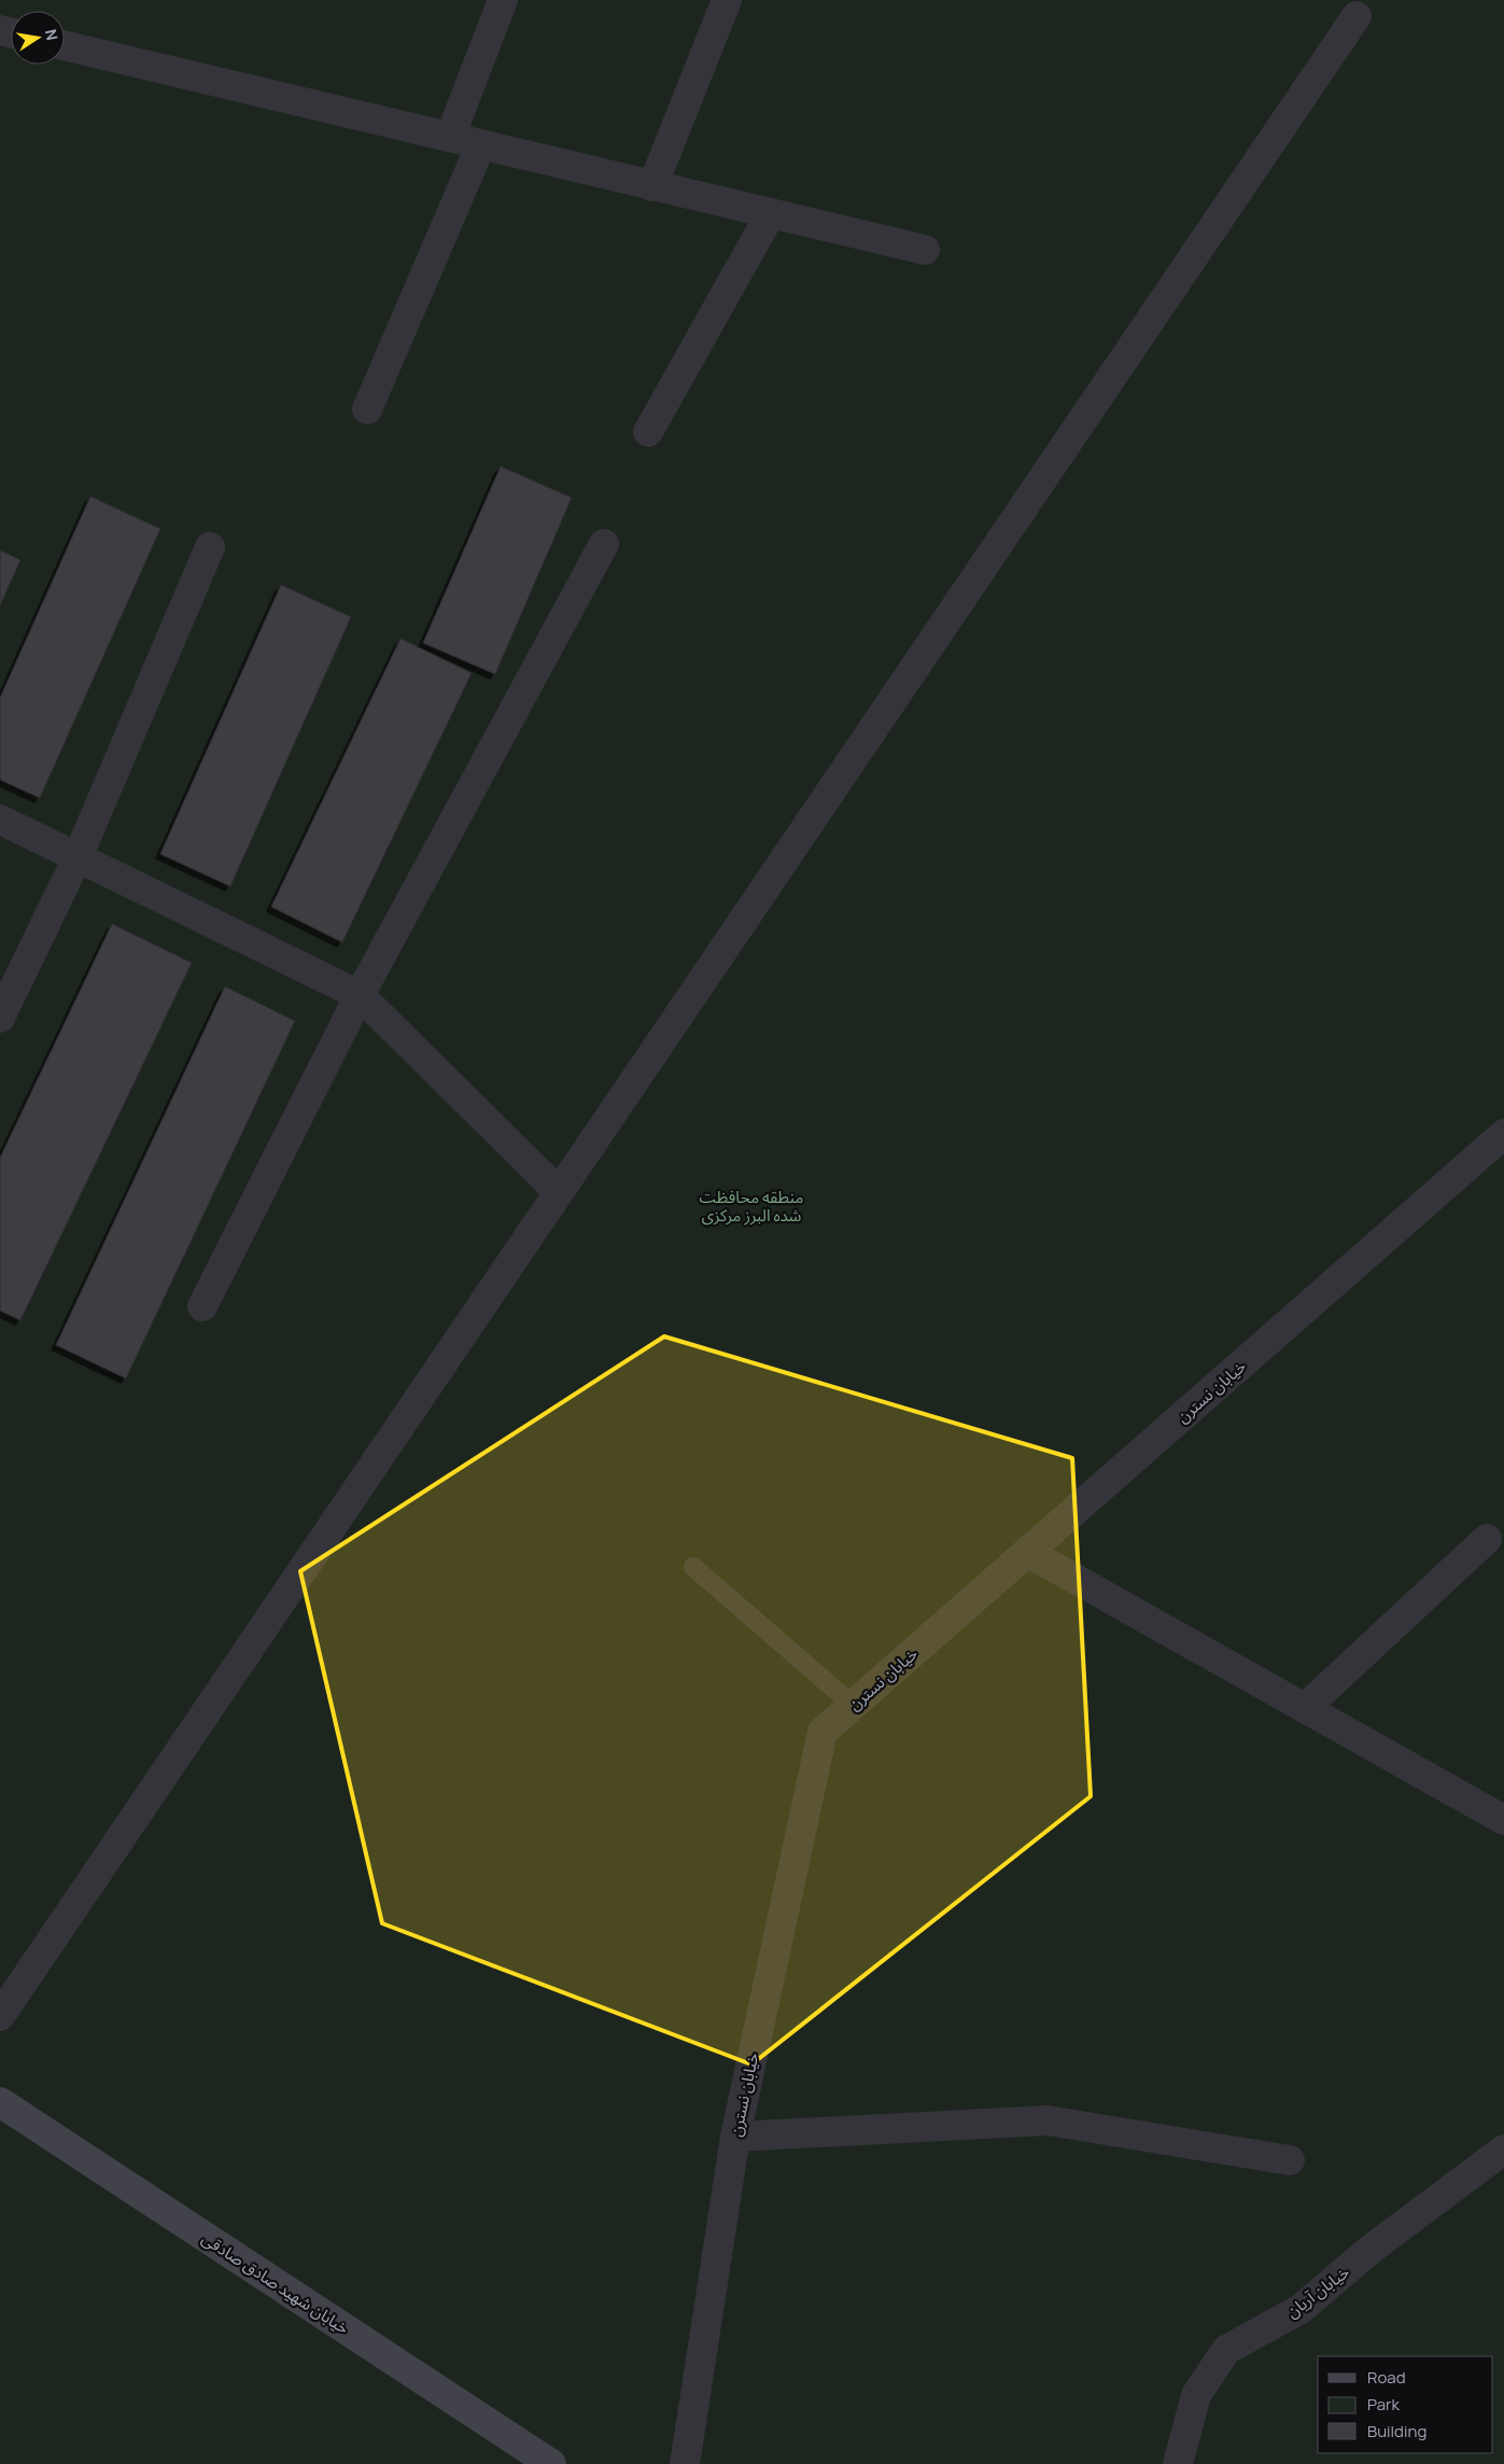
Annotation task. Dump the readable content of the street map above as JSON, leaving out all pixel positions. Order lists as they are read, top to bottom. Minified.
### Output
{"streets":{"street":["خیابان نسترن","خیابان شهید صادق صادقی","خیابان آریان"]},"parks":["منطقه محافظت شده البرز مرکزی"],"legend":["Road","Park","Building"],"north":"right"}
